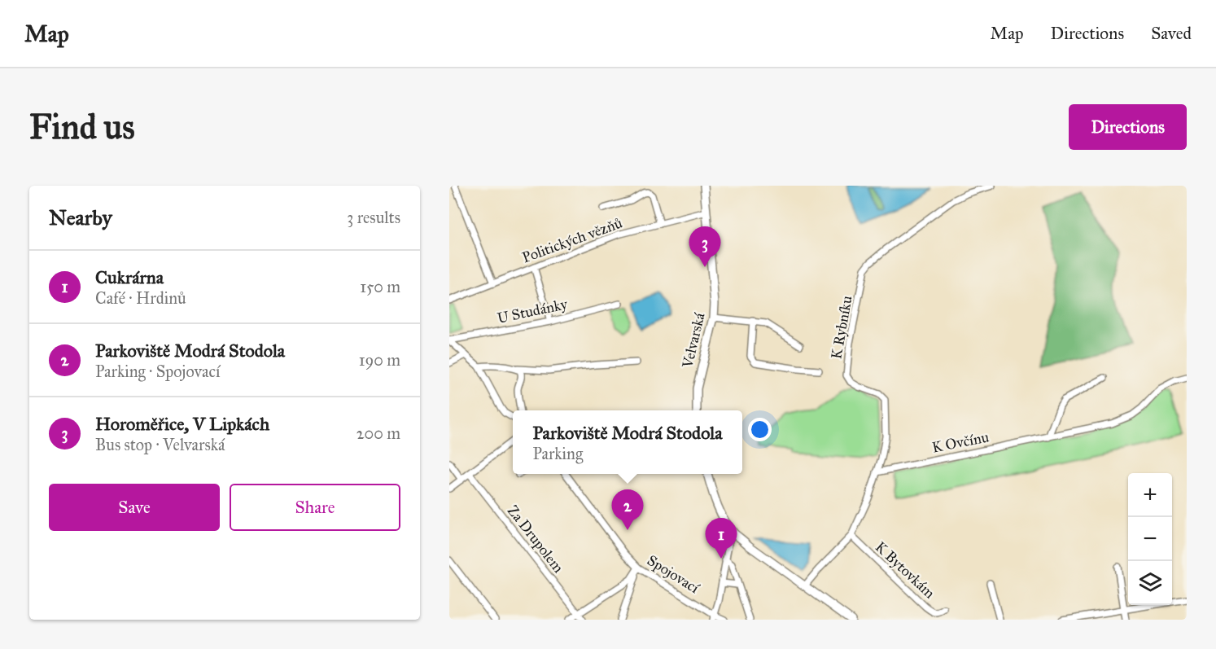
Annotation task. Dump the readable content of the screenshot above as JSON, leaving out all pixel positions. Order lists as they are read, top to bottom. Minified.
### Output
{"streets":{"main road":["Velvarská"],"street":["Politických vězňů","U Studánky","K Rybníku","K Ovčínu","Za Drupolem","K Bytovkám","Spojovací"]},"crossings":[["Politických vězňů","Velvarská"],["K Rybníku","K Ovčínu"],["K Rybníku","K Bytovkám"]],"page":{"header":"Map","nav":["Map","Directions","Saved"],"buttons":["Directions",["Save","Share"]],"title":"Find us","heading":["Nearby","3 results"],"pins":["3","2","1"],"list":[{"mark":"1","name":"Cukrárna","note":"Café · Hrdinů","value":"150 m"},{"mark":"2","name":"Parkoviště Modrá Stodola","note":"Parking · Spojovací","value":"190 m"},{"mark":"3","name":"Horoměřice, V Lipkách","note":"Bus stop · Velvarská","value":"200 m"}],"popup":["Parkoviště Modrá Stodola","Parking"],"map_buttons":["+","−"]}}
